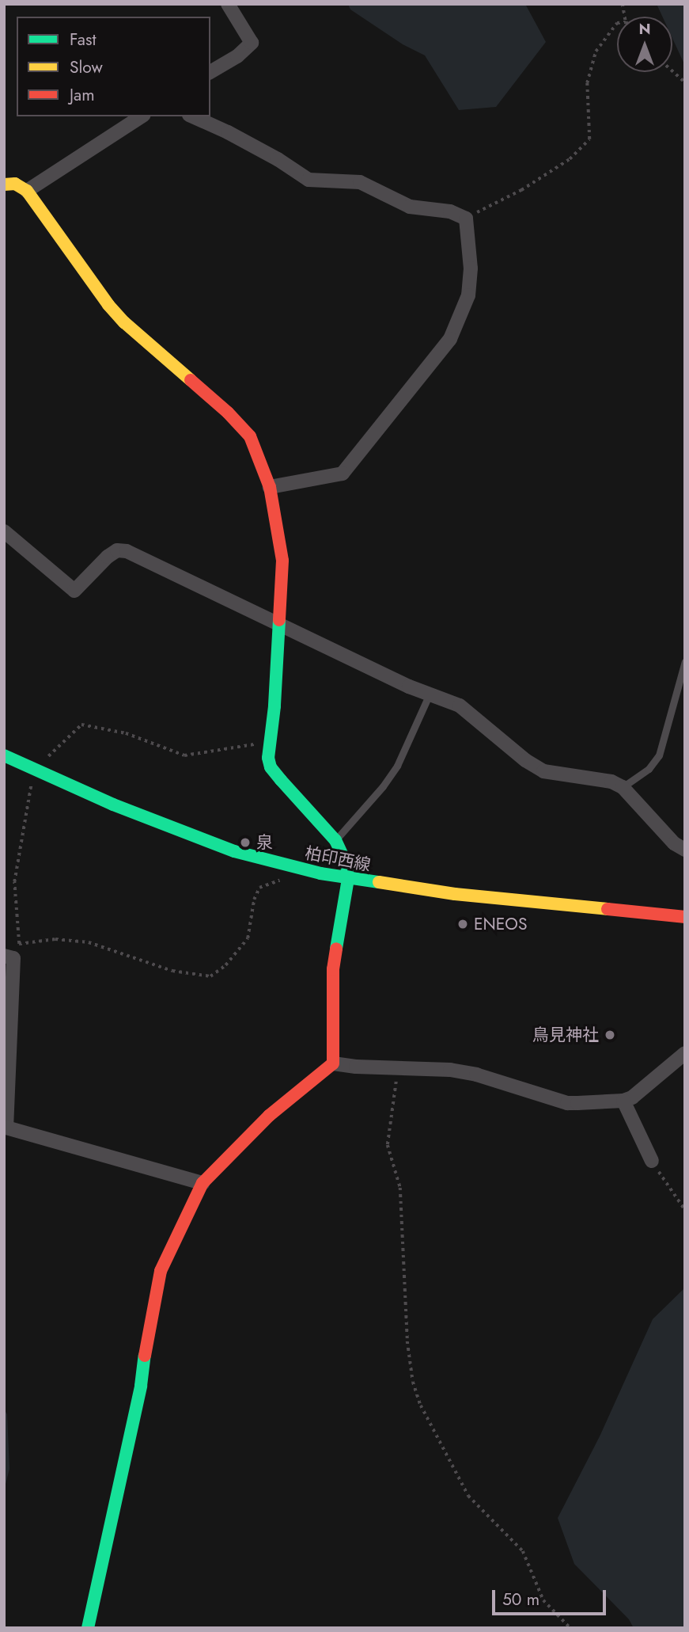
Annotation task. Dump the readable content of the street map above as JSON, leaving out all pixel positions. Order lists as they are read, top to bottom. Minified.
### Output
{"streets":{"street":["柏印西線"]},"places":["泉","ENEOS","鳥見神社"],"legend":["Fast","Slow","Jam"],"scale_bar":"50 m","north":"top"}
